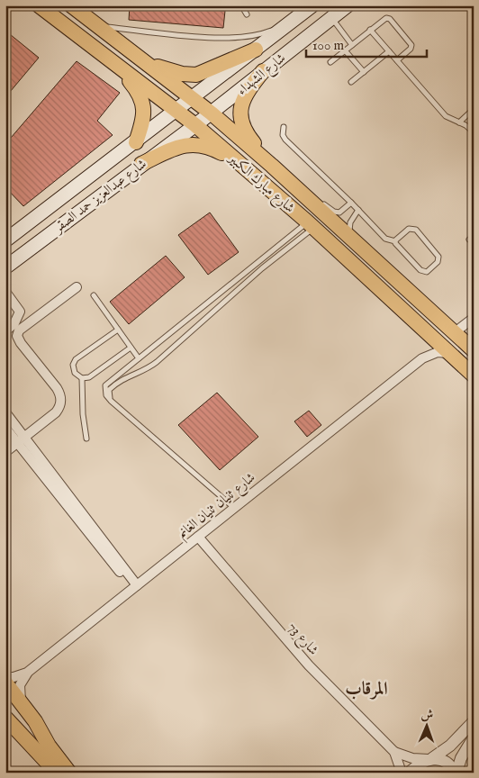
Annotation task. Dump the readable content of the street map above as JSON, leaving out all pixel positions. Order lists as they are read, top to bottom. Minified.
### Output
{"streets":{"main road":["شارع الشهداء","شارع مبارك الكبير","شارع عبدالعزيز حمد الصقر"],"street":["شارع ثنيان ثنيان الغانم","شارع 73"]},"crossings":[["شارع الشهداء","شارع مبارك الكبير"],["شارع الشهداء","شارع عبدالعزيز حمد الصقر"],["شارع مبارك الكبير","شارع عبدالعزيز حمد الصقر"],["شارع ثنيان ثنيان الغانم","شارع 73"]],"districts":["المرقاب"],"scale_bar":"100 m","north":"top"}
